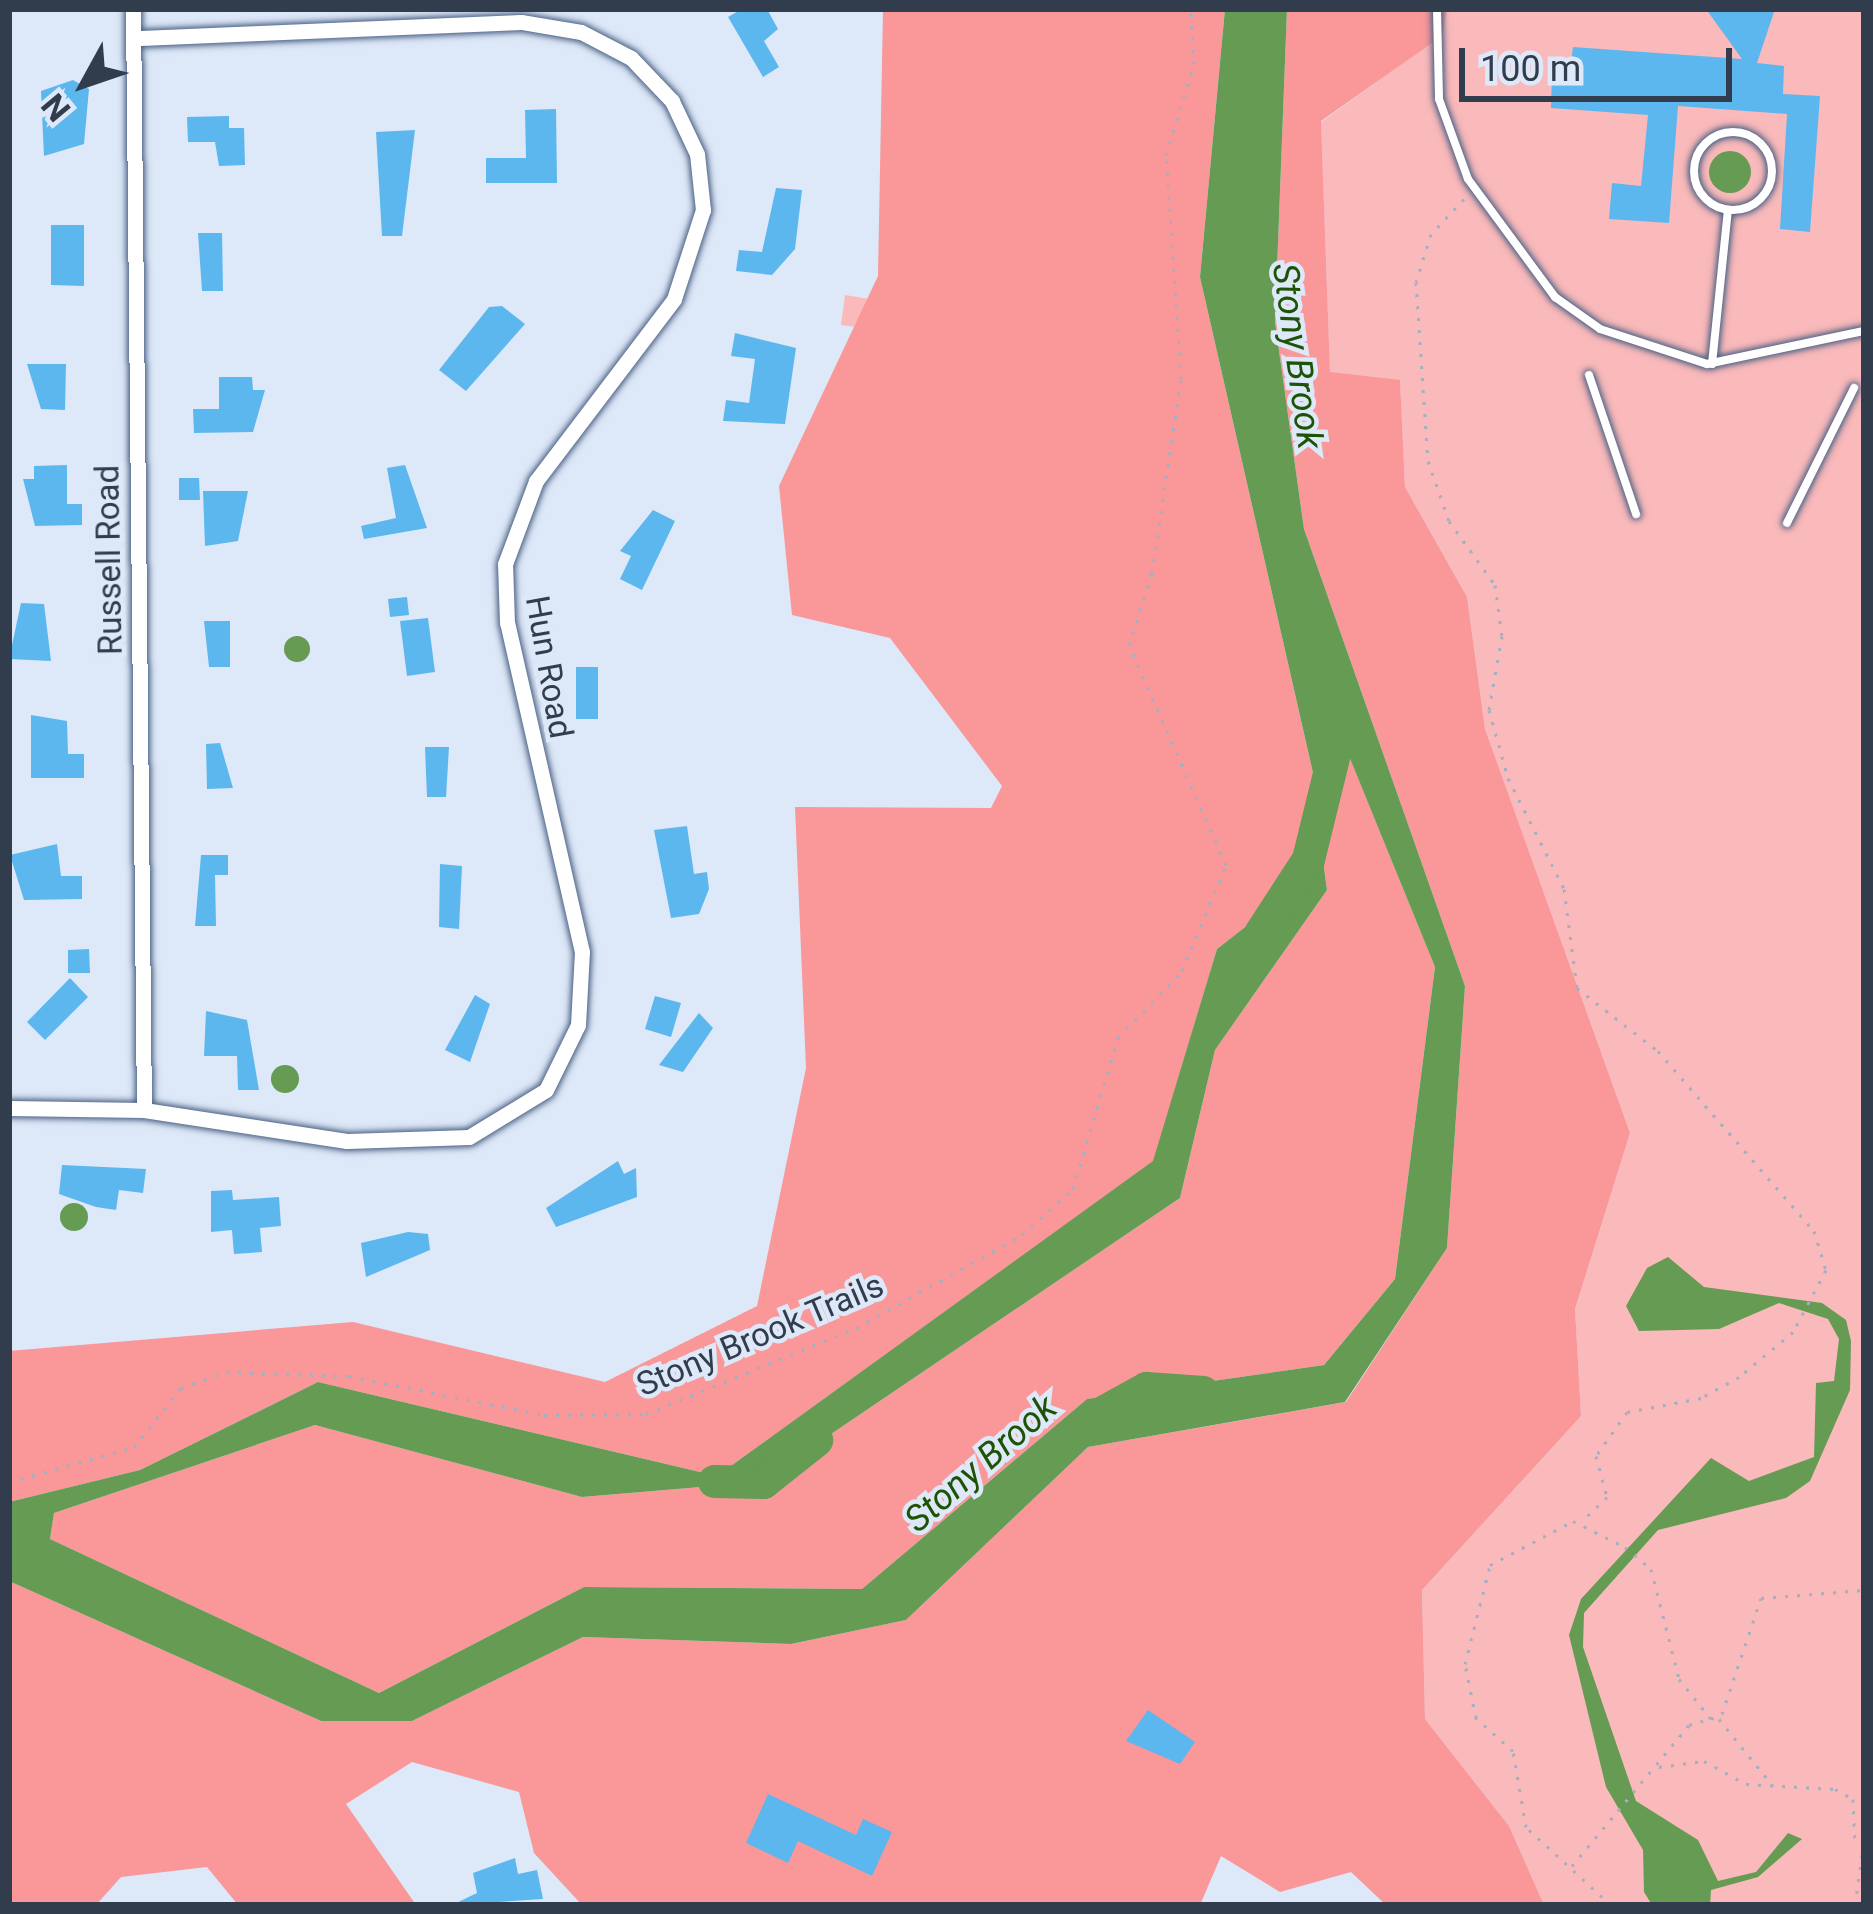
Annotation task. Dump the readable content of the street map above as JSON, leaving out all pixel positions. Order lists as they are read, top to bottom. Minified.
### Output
{"streets":{"street":["Russell Road","Hun Road"],"path":["Stony Brook Trails"]},"crossings":[["Russell Road","Hun Road"]],"water":["Stony Brook"],"scale_bar":"100 m","north":"bottom left"}
